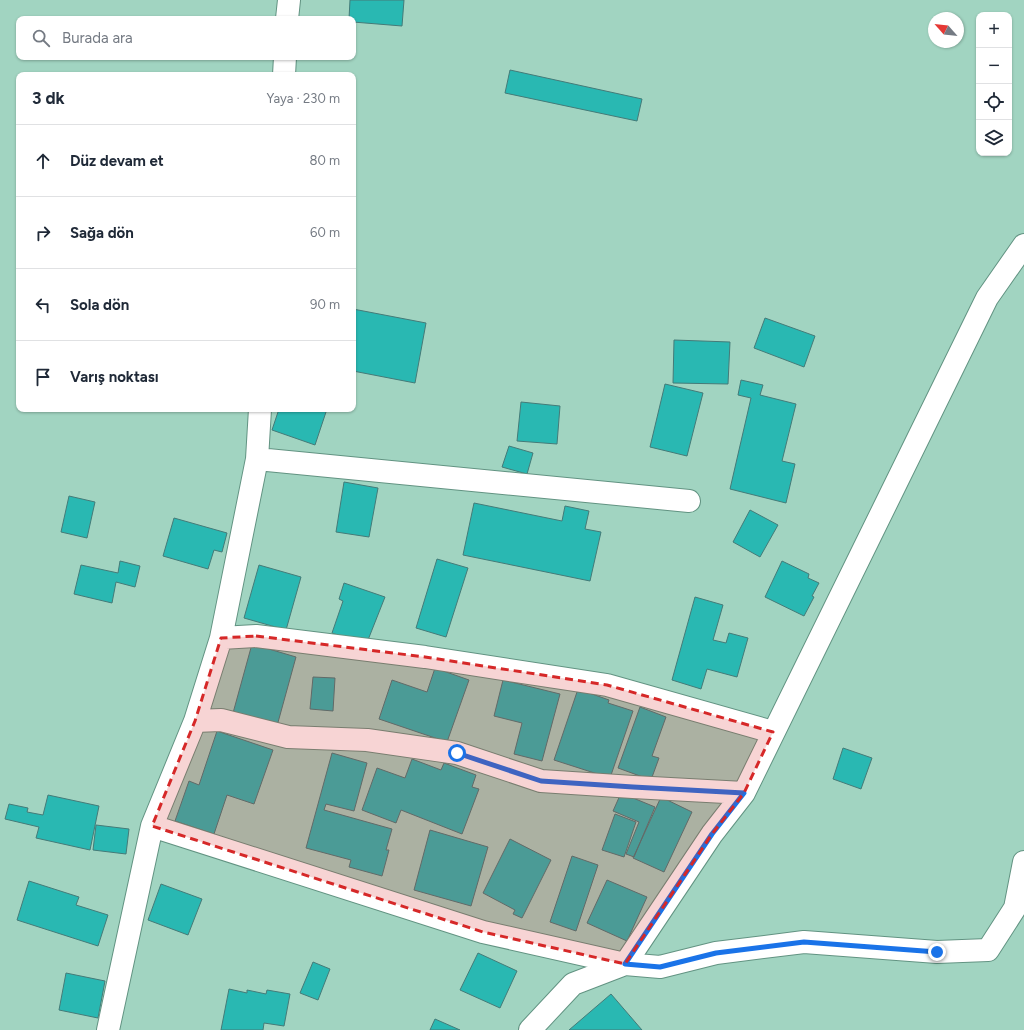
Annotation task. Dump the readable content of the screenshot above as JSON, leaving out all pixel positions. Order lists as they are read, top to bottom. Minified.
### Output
{"north":"top left","page":{"map_buttons":["+","−"],"search":"Burada ara","heading":["3 dk","Yaya · 230 m"],"list":[["Düz devam et","80 m"],["Sağa dön","60 m"],["Sola dön","90 m"],"Varış noktası"]}}
